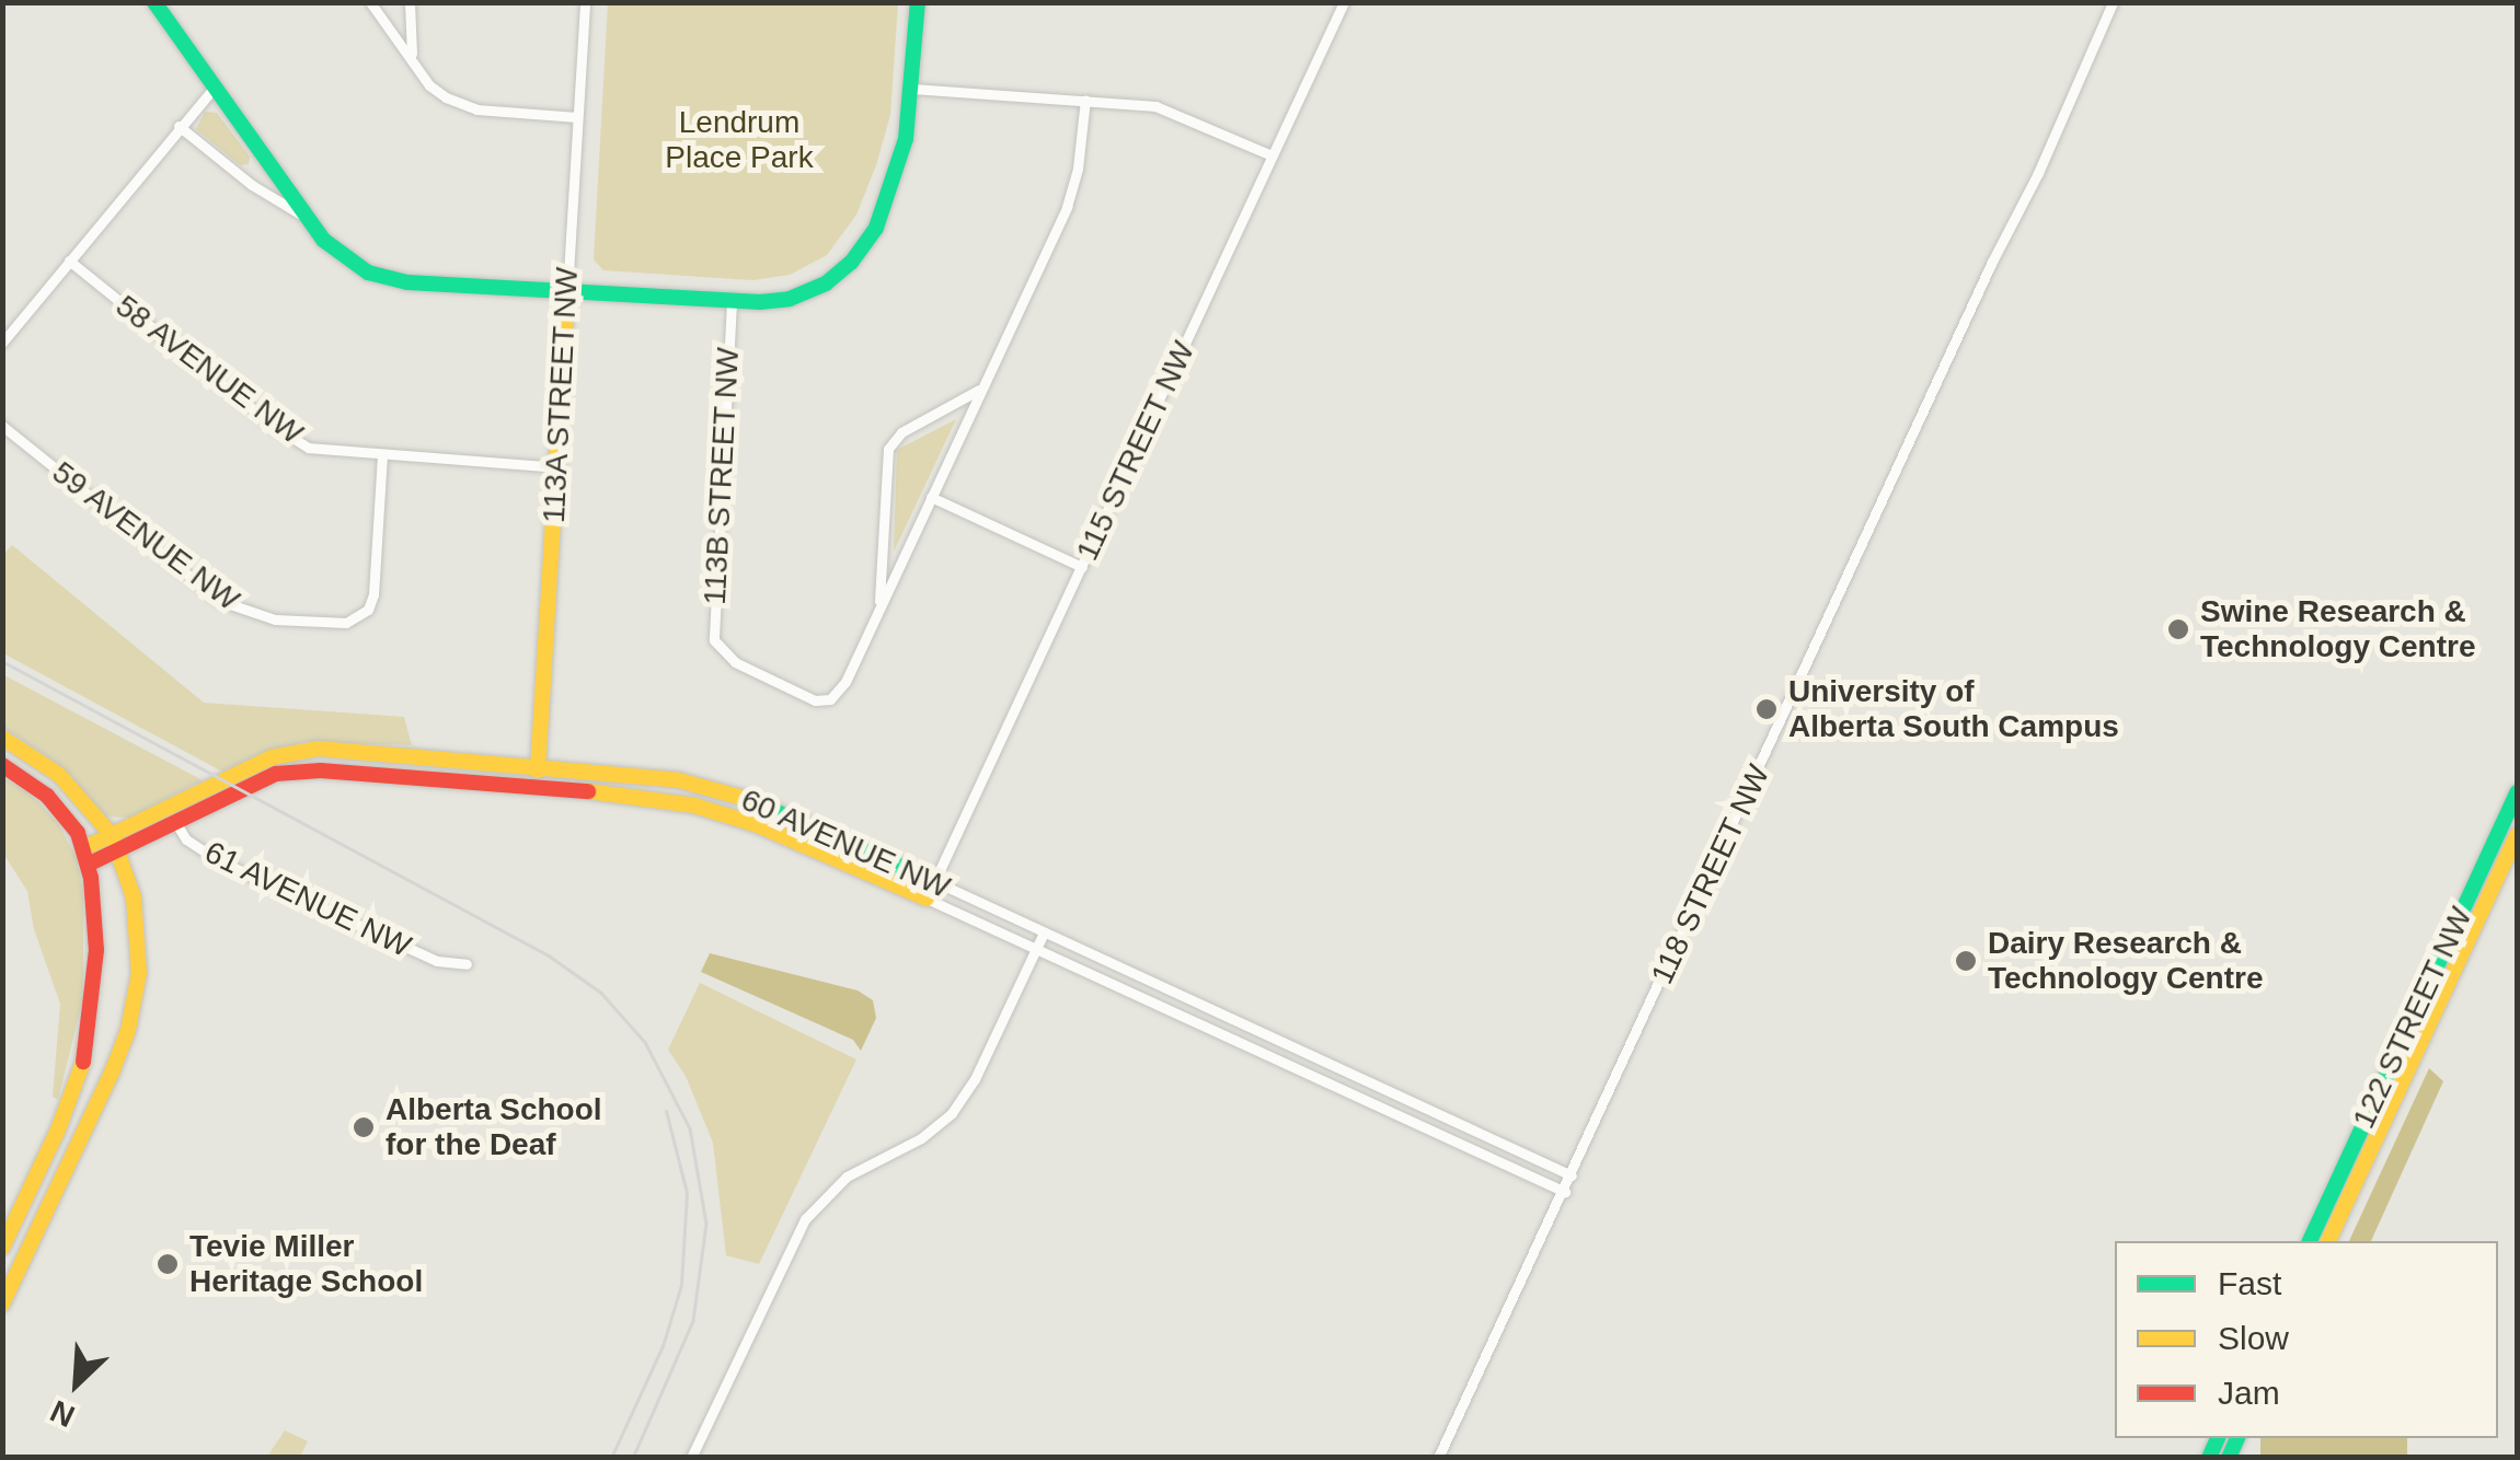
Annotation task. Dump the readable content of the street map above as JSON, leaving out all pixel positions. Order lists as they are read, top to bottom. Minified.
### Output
{"streets":{"street":["58 AVENUE NW","113A STREET NW","115 STREET NW","113B STREET NW","59 AVENUE NW","60 AVENUE NW","118 STREET NW","61 AVENUE NW","122 STREET NW"]},"crossings":[["58 AVENUE NW","113A STREET NW"],["58 AVENUE NW","59 AVENUE NW"],["113A STREET NW","60 AVENUE NW"],["115 STREET NW","60 AVENUE NW"],["60 AVENUE NW","118 STREET NW"],["60 AVENUE NW","61 AVENUE NW"]],"parks":["Lendrum Place Park"],"places":["Swine Research & Technology Centre","University of Alberta South Campus","Dairy Research & Technology Centre","Alberta School for the Deaf","Tevie Miller Heritage School"],"legend":["Fast","Slow","Jam"],"north":"bottom left"}
